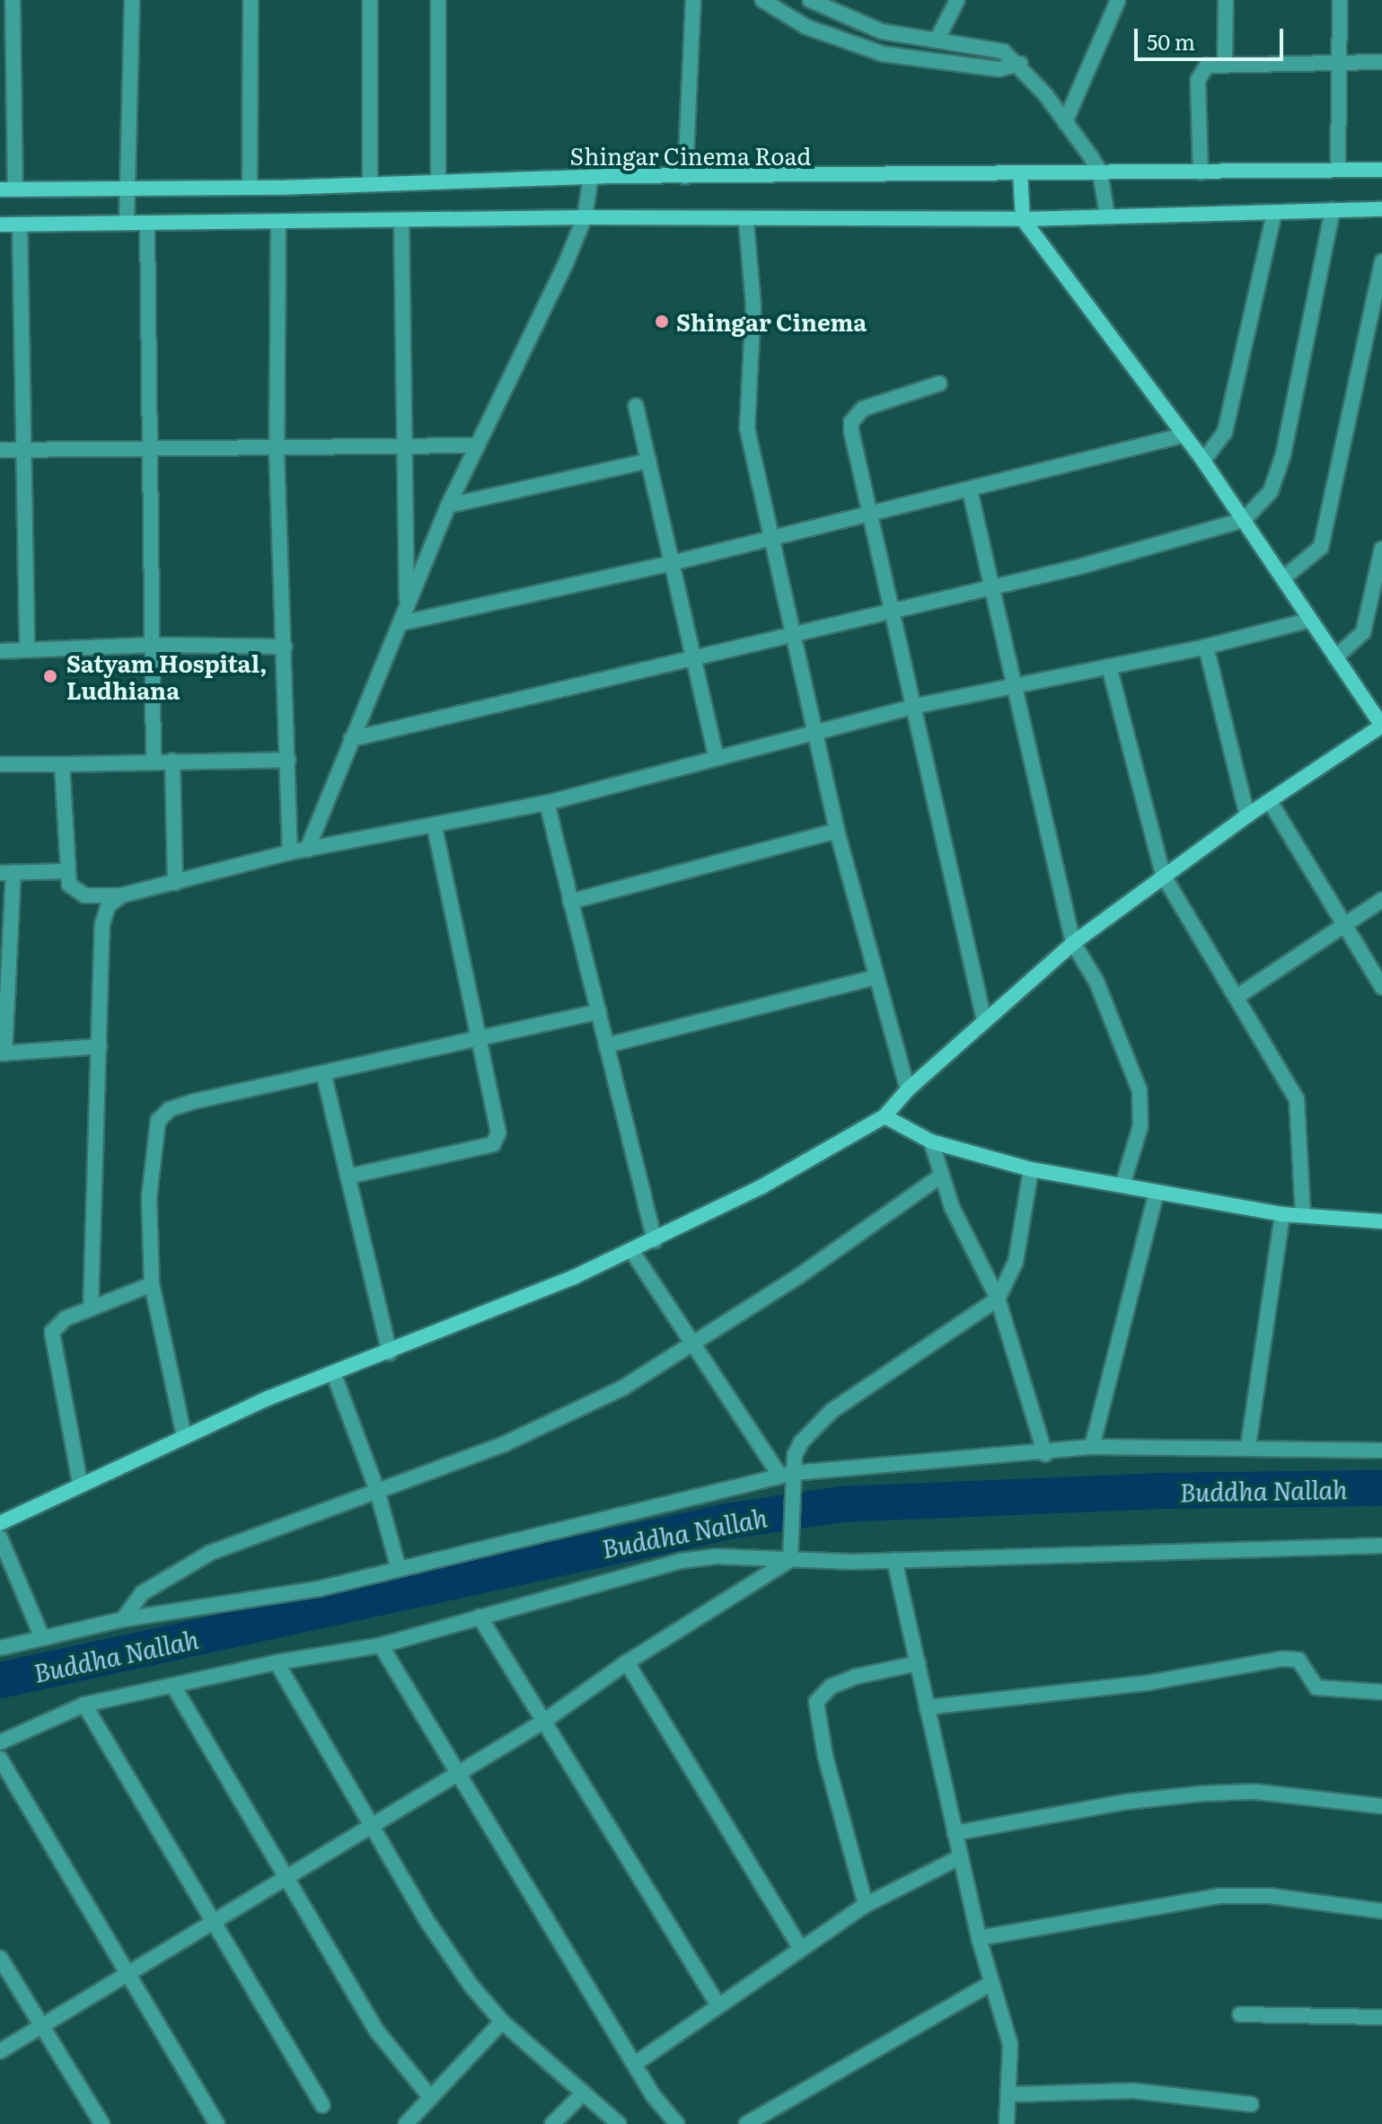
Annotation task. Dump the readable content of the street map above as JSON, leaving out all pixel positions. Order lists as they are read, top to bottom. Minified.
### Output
{"streets":{"street":["Shingar Cinema Road"]},"water":["Buddha Nallah"],"places":["Shingar Cinema","Satyam Hospital, Ludhiana"],"scale_bar":"50 m"}
